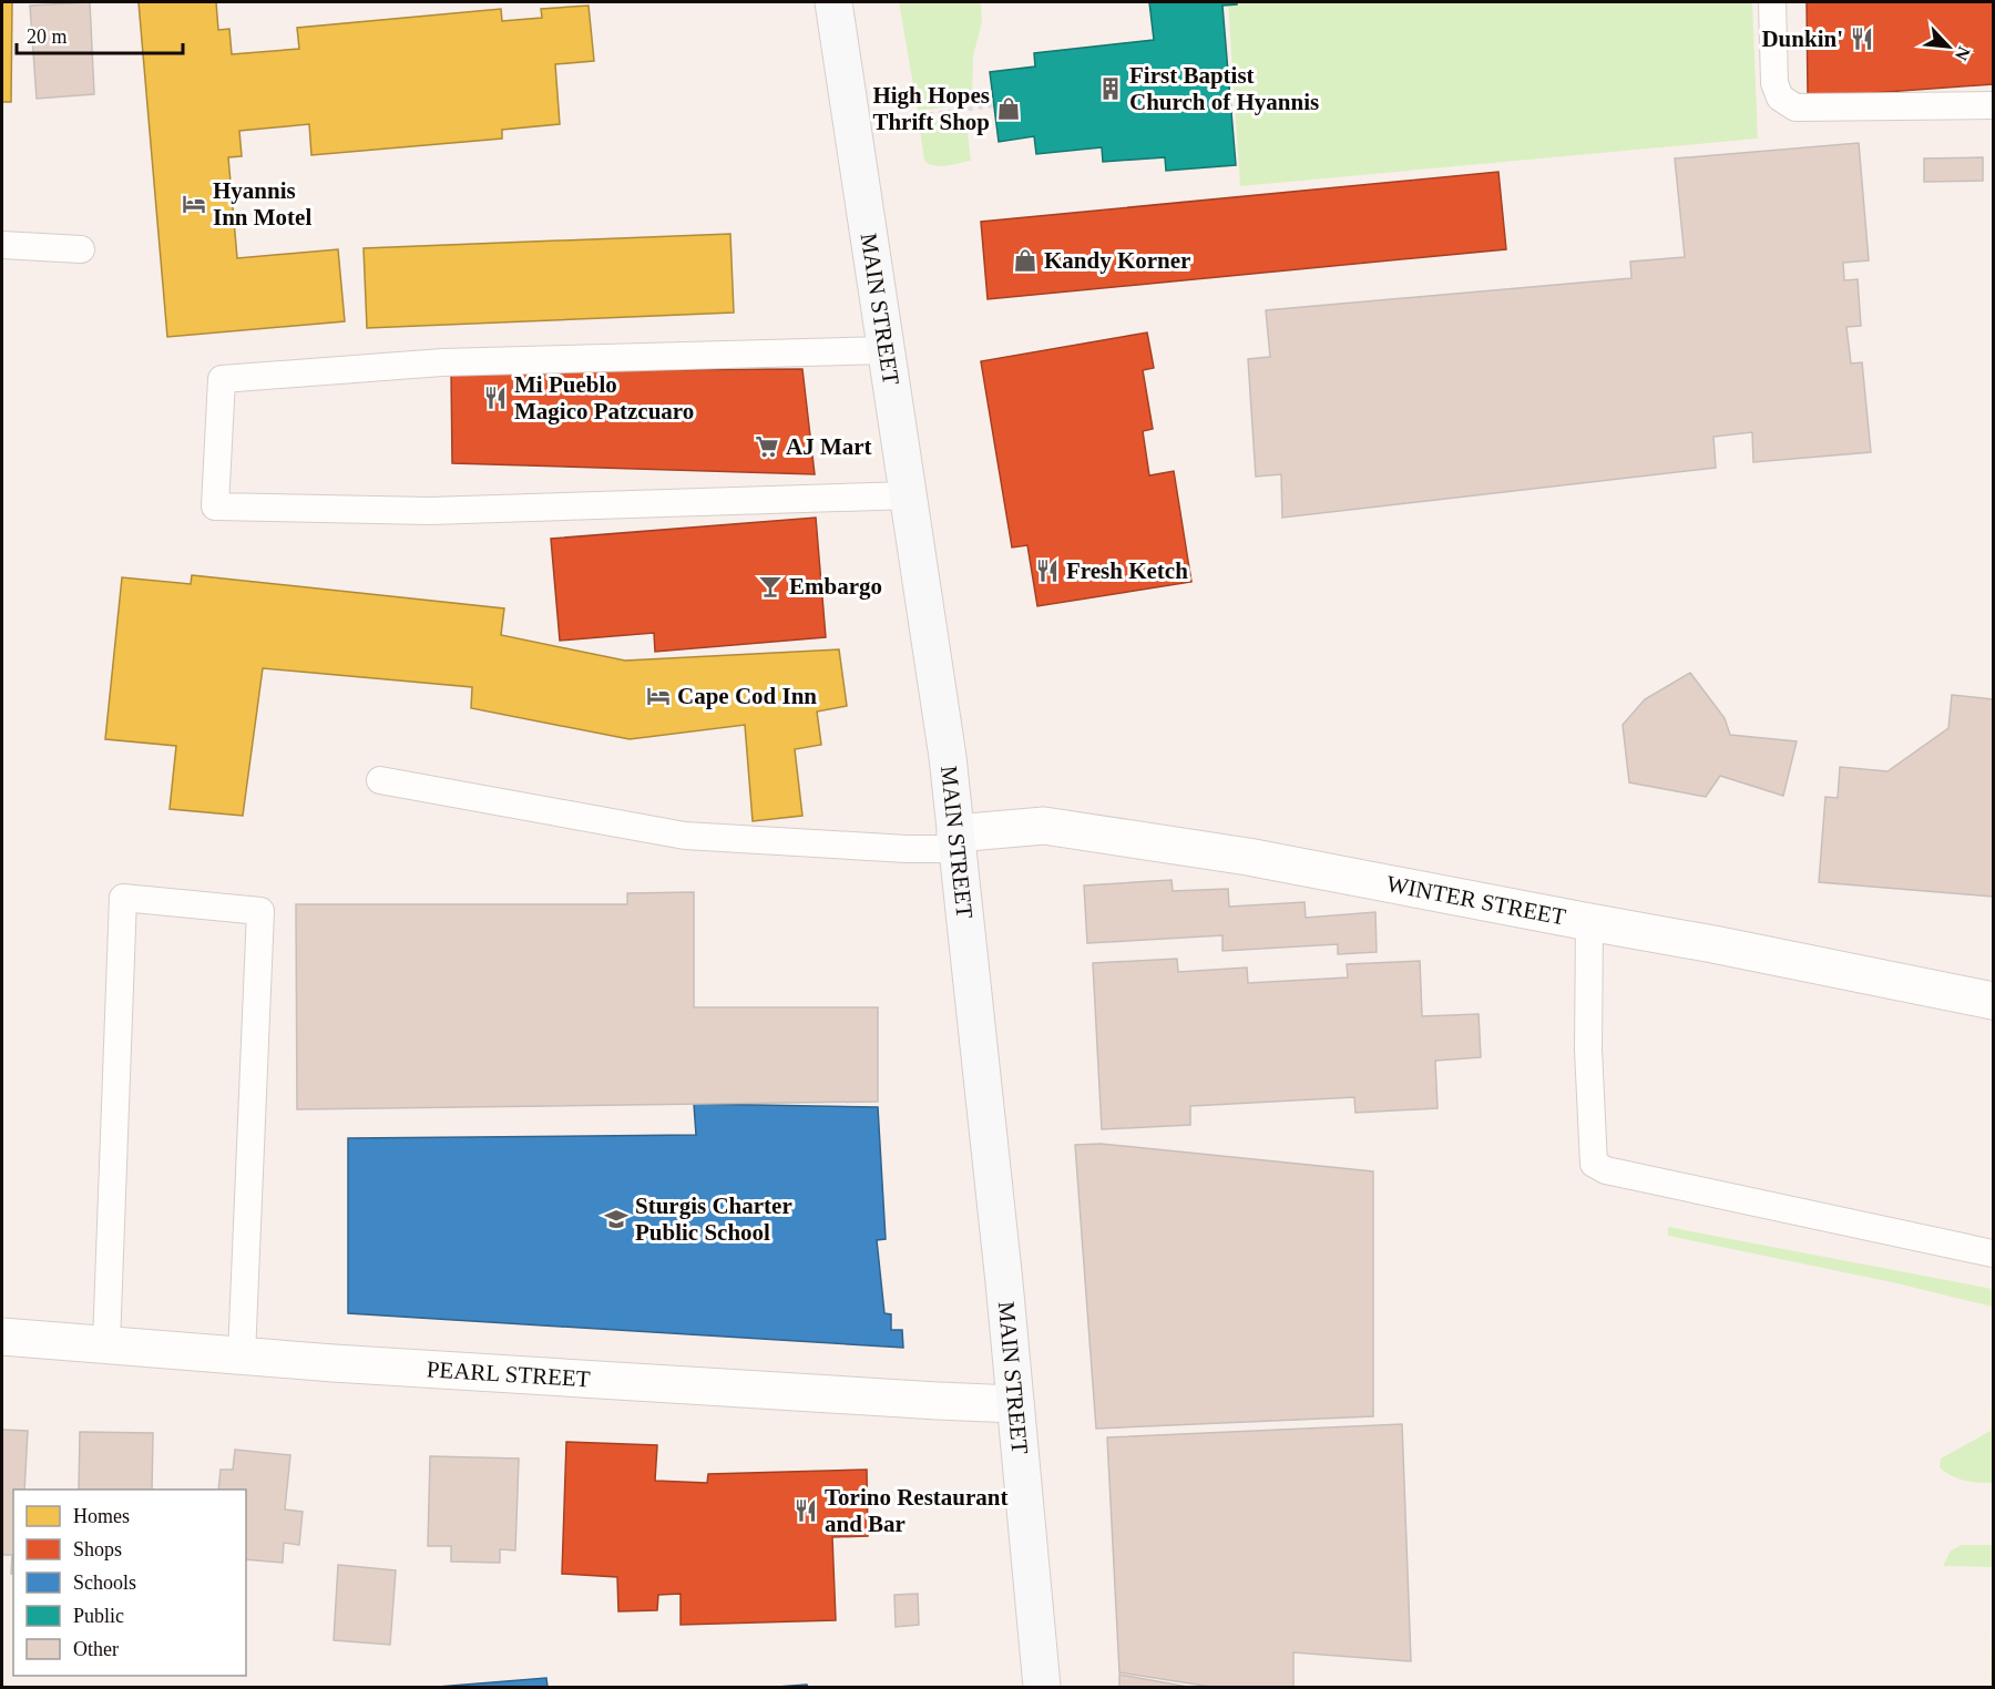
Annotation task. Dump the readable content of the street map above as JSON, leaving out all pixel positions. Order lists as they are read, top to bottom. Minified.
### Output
{"streets":{"main road":["MAIN STREET"],"street":["WINTER STREET","PEARL STREET"]},"crossings":[["MAIN STREET","WINTER STREET"],["MAIN STREET","PEARL STREET"]],"places":{"restaurant":["Dunkin'","Mi Pueblo Magico Patzcuaro","Fresh Ketch","Torino Restaurant and Bar"],"building":["First Baptist Church of Hyannis"],"shop":["High Hopes Thrift Shop","Kandy Korner"],"hotel":["Hyannis Inn Motel","Cape Cod Inn"],"supermarket":["AJ Mart"],"bar":["Embargo"],"school or university":["Sturgis Charter Public School"]},"legend":["Homes","Shops","Schools","Public","Other"],"scale_bar":"20 m","north":"bottom right"}
